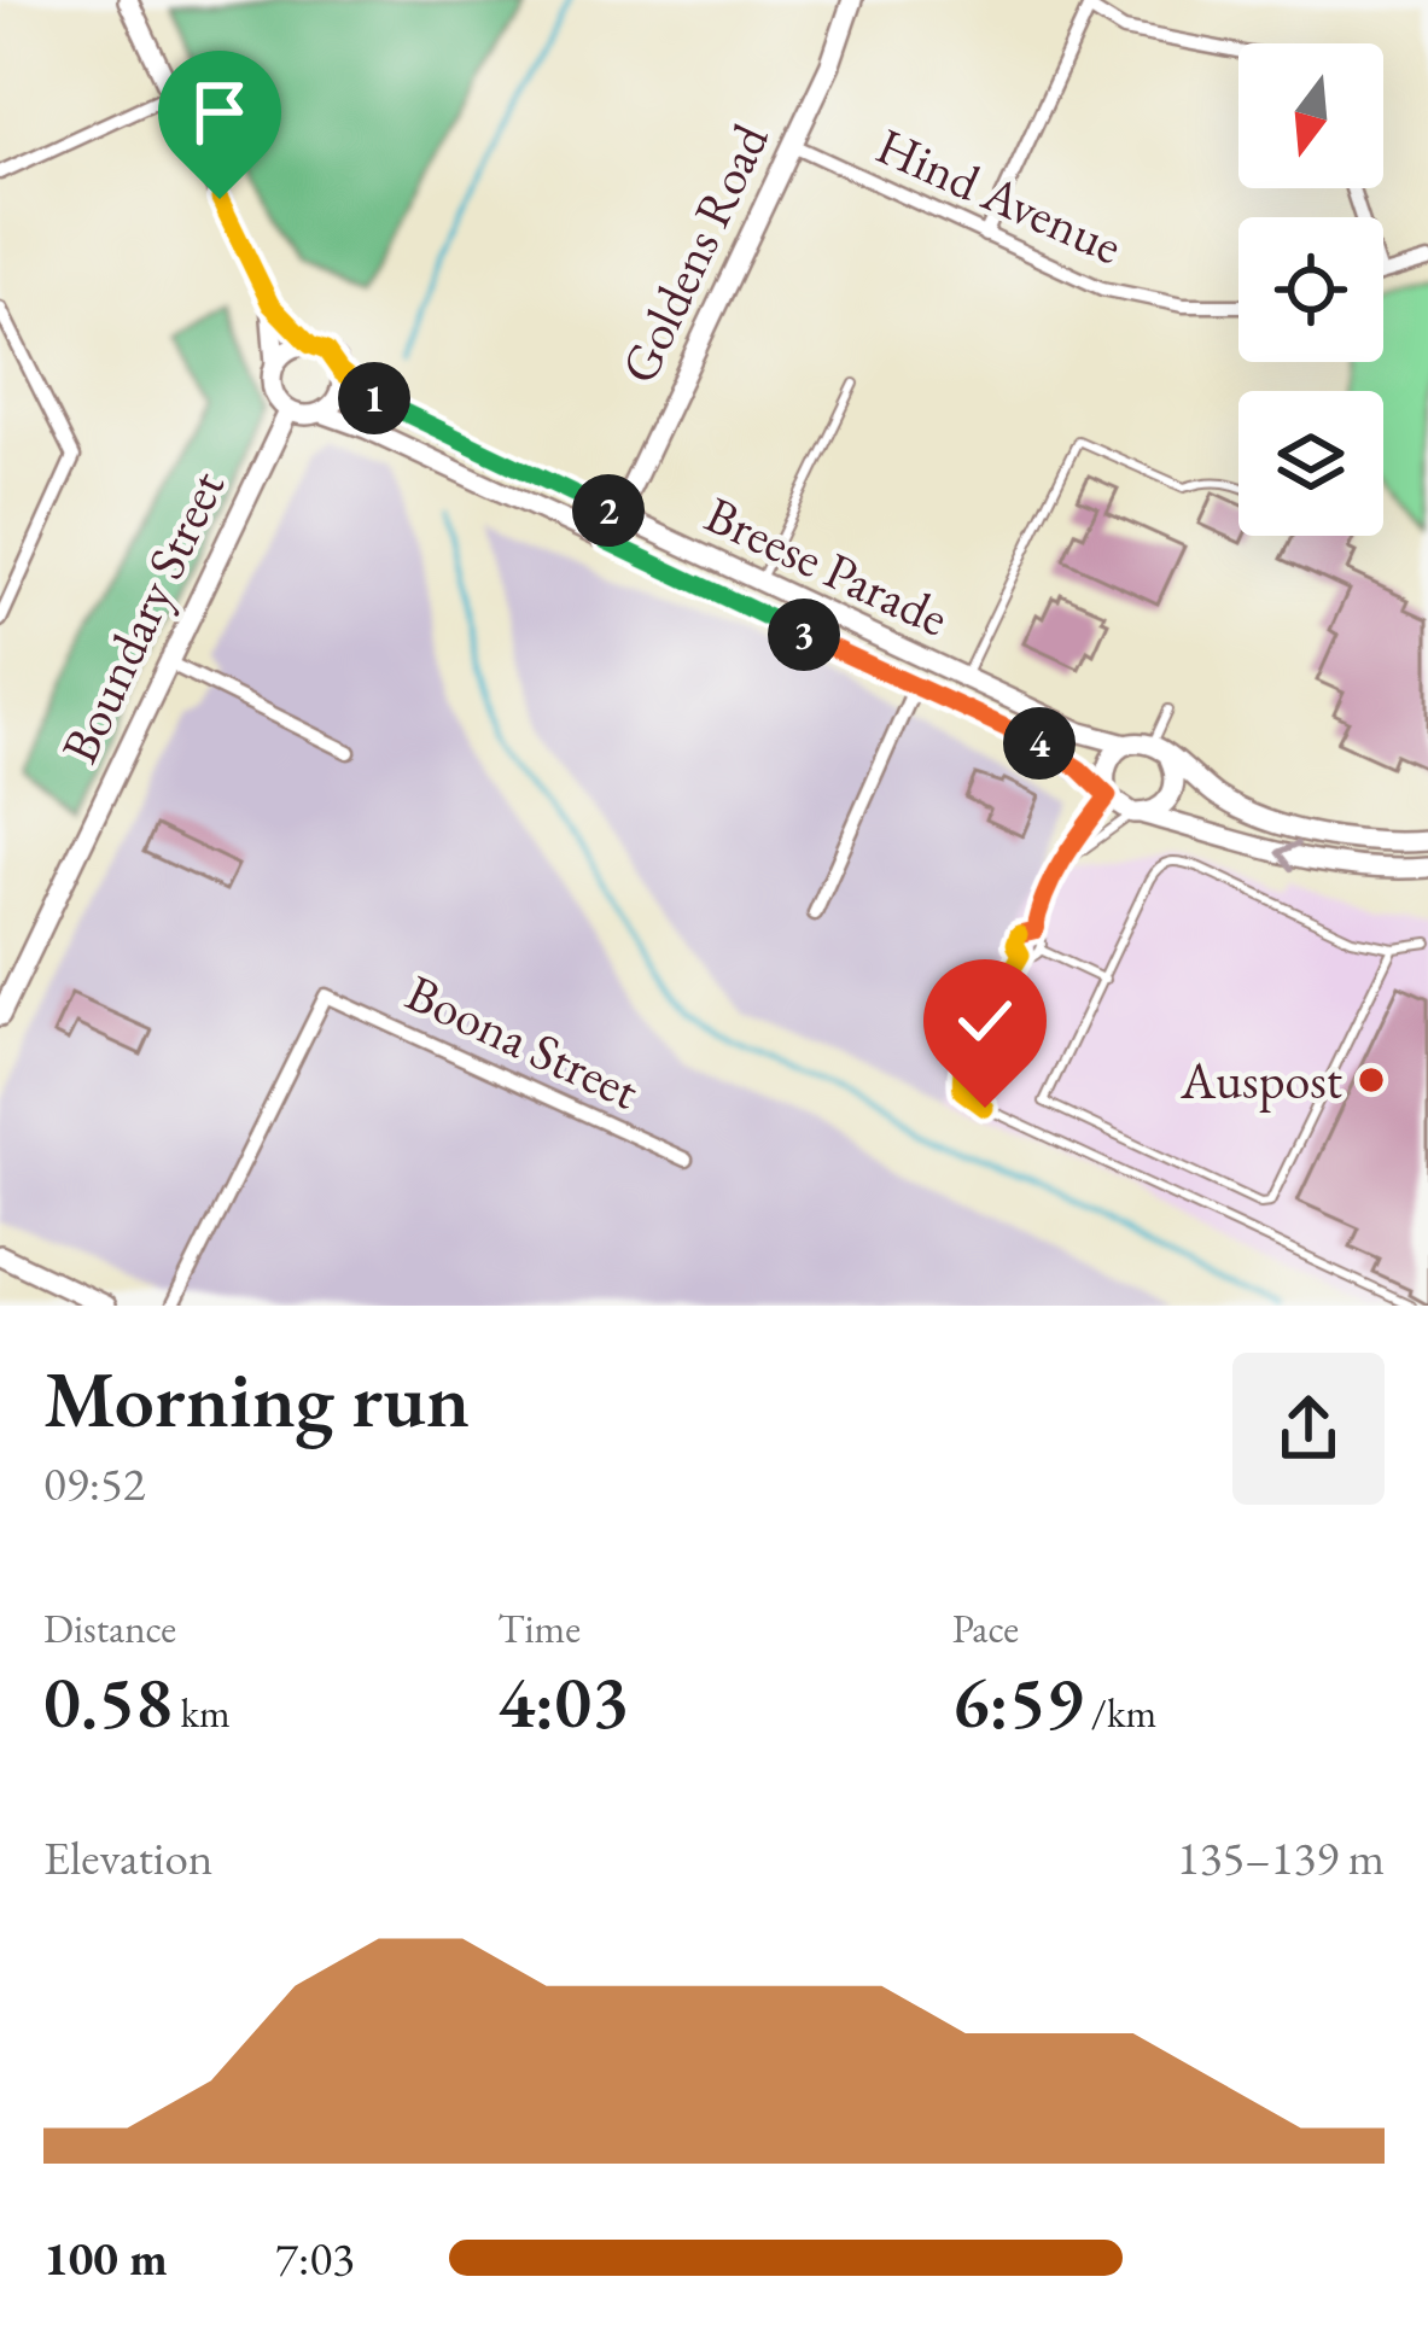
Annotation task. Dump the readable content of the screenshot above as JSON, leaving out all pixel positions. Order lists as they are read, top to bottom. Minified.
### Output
{"streets":{"main road":["Goldens Road","Breese Parade","Boundary Street"],"street":["Hind Avenue","Boona Street"]},"crossings":[["Hind Avenue","Goldens Road"],["Goldens Road","Breese Parade"],["Breese Parade","Boundary Street"]],"places":["Auspost"],"north":"bottom","page":{"pins":["1","2","3","4"],"heading":["Morning run","09:52"],"stats":[["Distance","0.58 km"],["Time","4:03"],["Pace","6:59 /km"]],"chart":["Elevation","135–139 m"],"list":[{"name":"100 m","note":"7:03"}]}}
